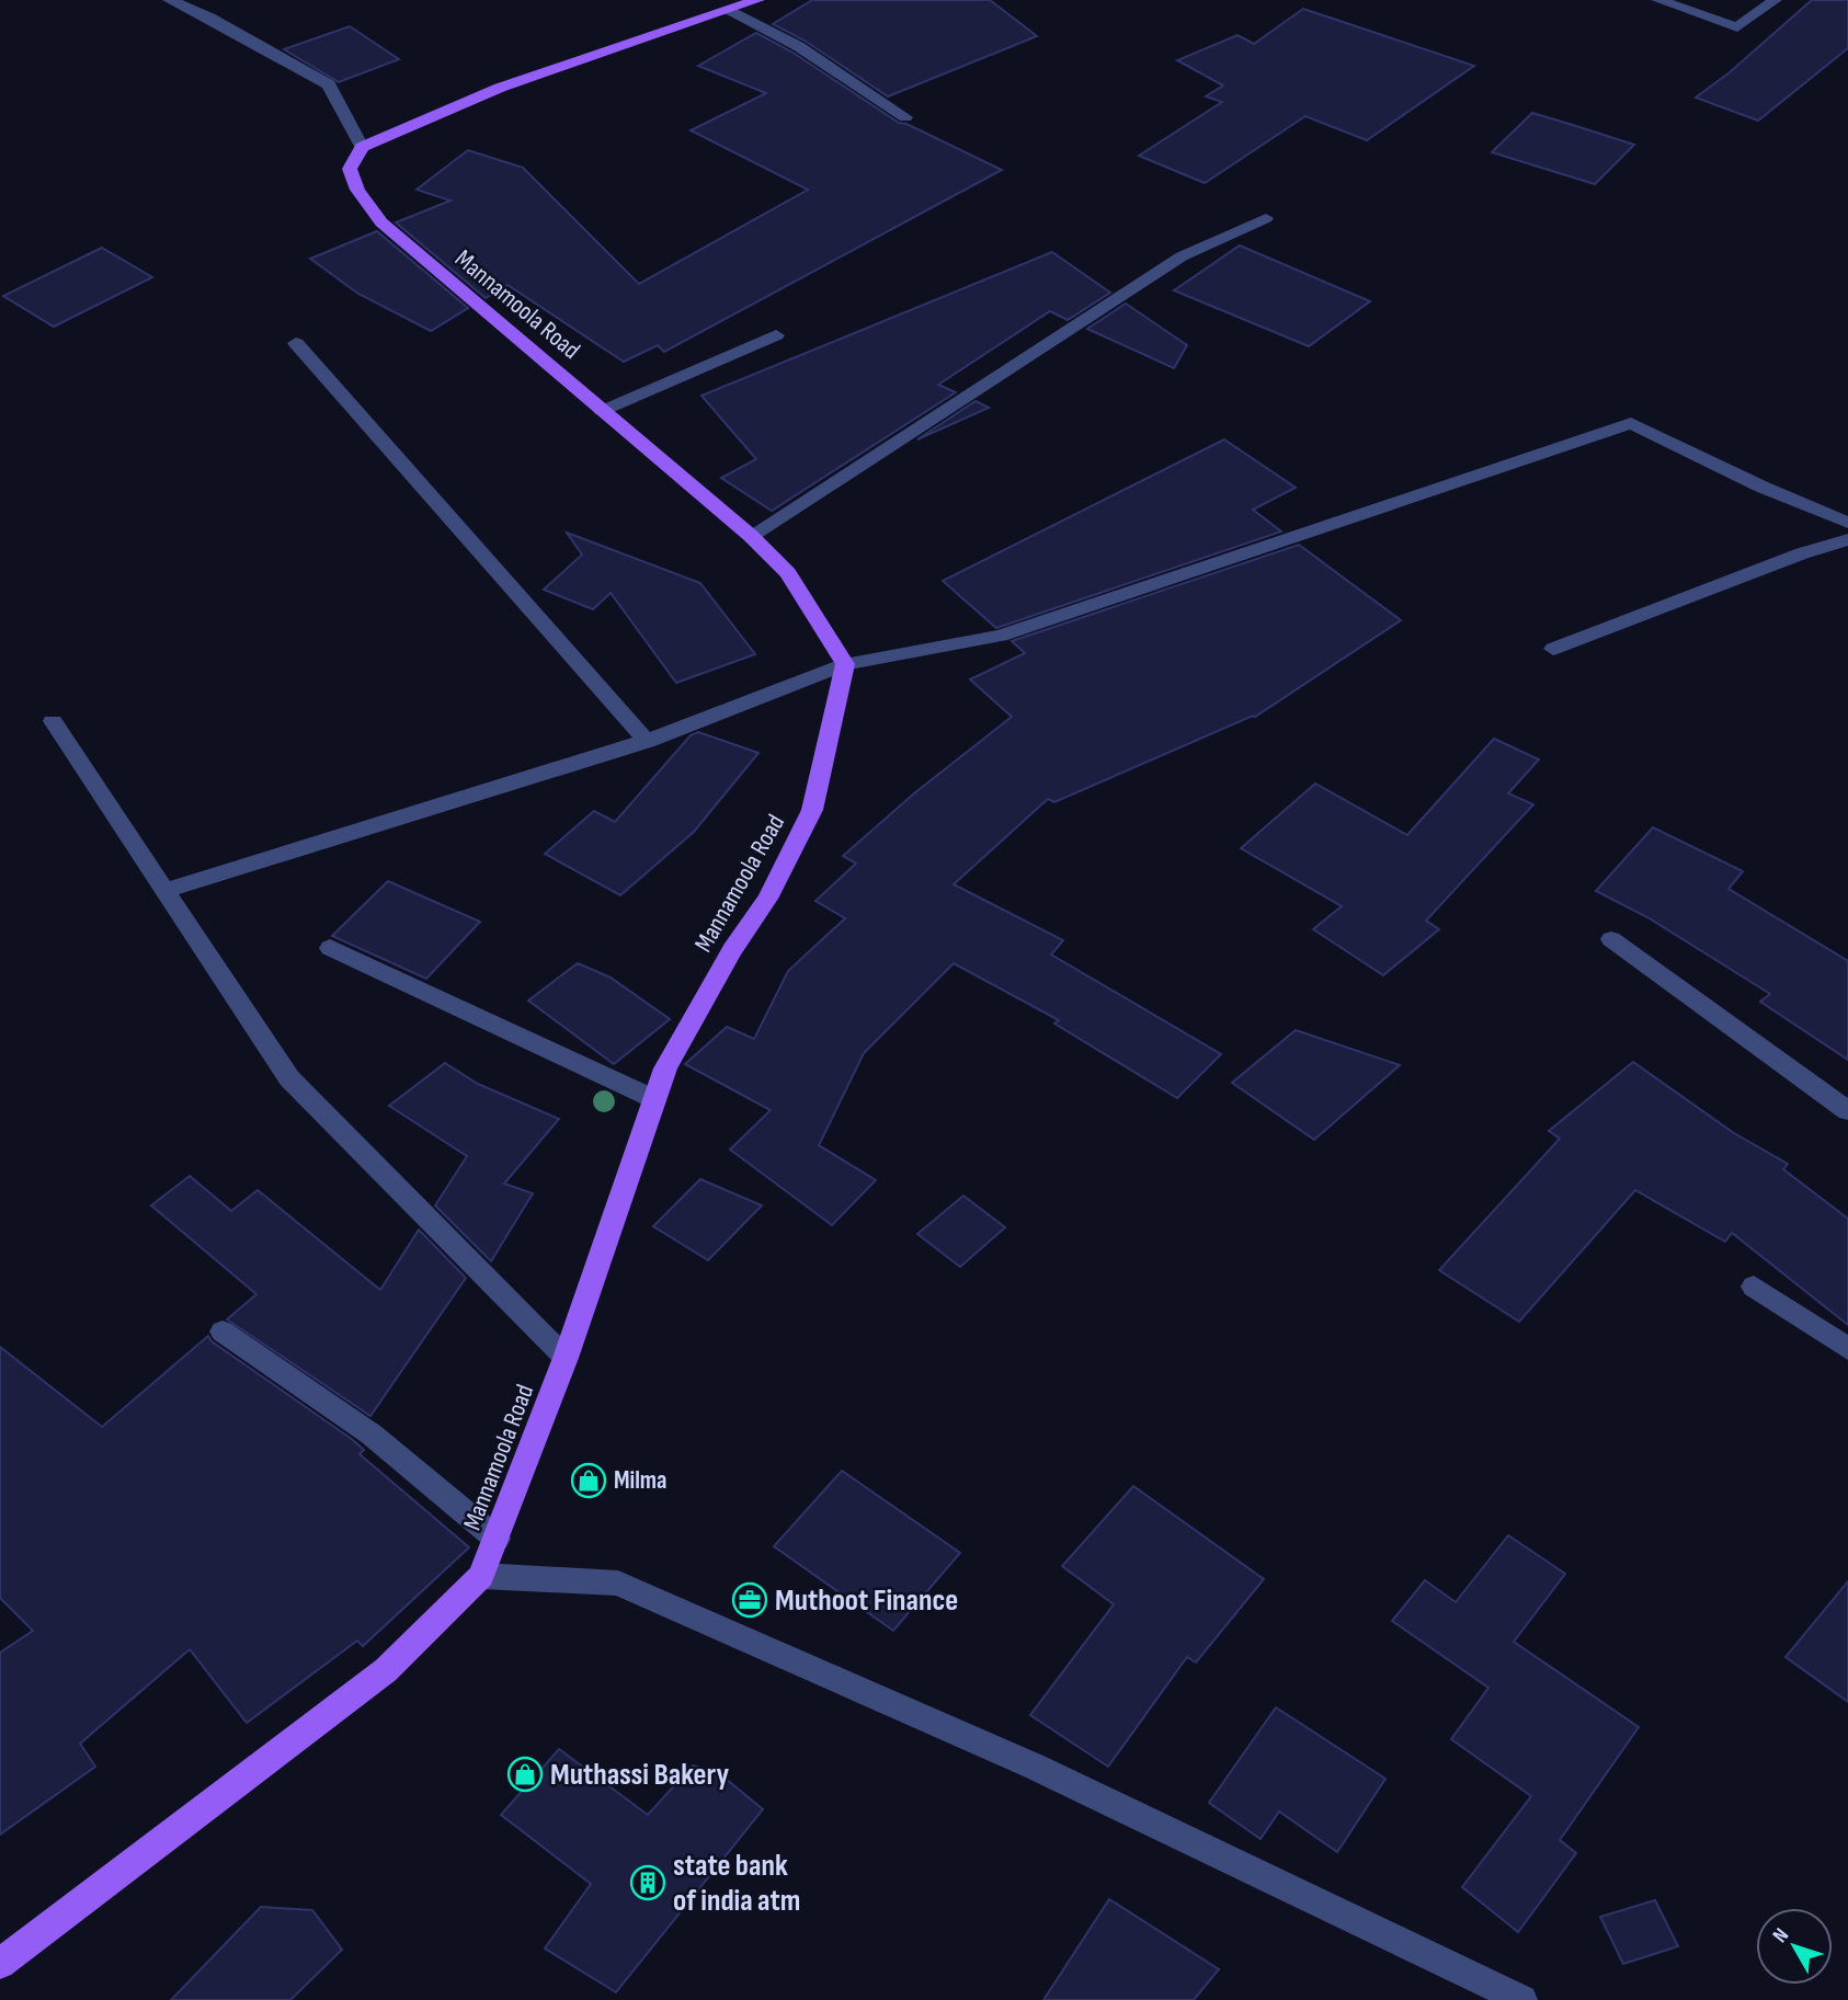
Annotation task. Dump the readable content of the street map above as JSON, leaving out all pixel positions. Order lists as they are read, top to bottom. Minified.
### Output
{"streets":{"main road":["Mannamoola Road"]},"places":{"shop":["Milma","Muthassi Bakery"],"office":["Muthoot Finance"],"building":["state bank of india atm"]},"north":"top left"}
